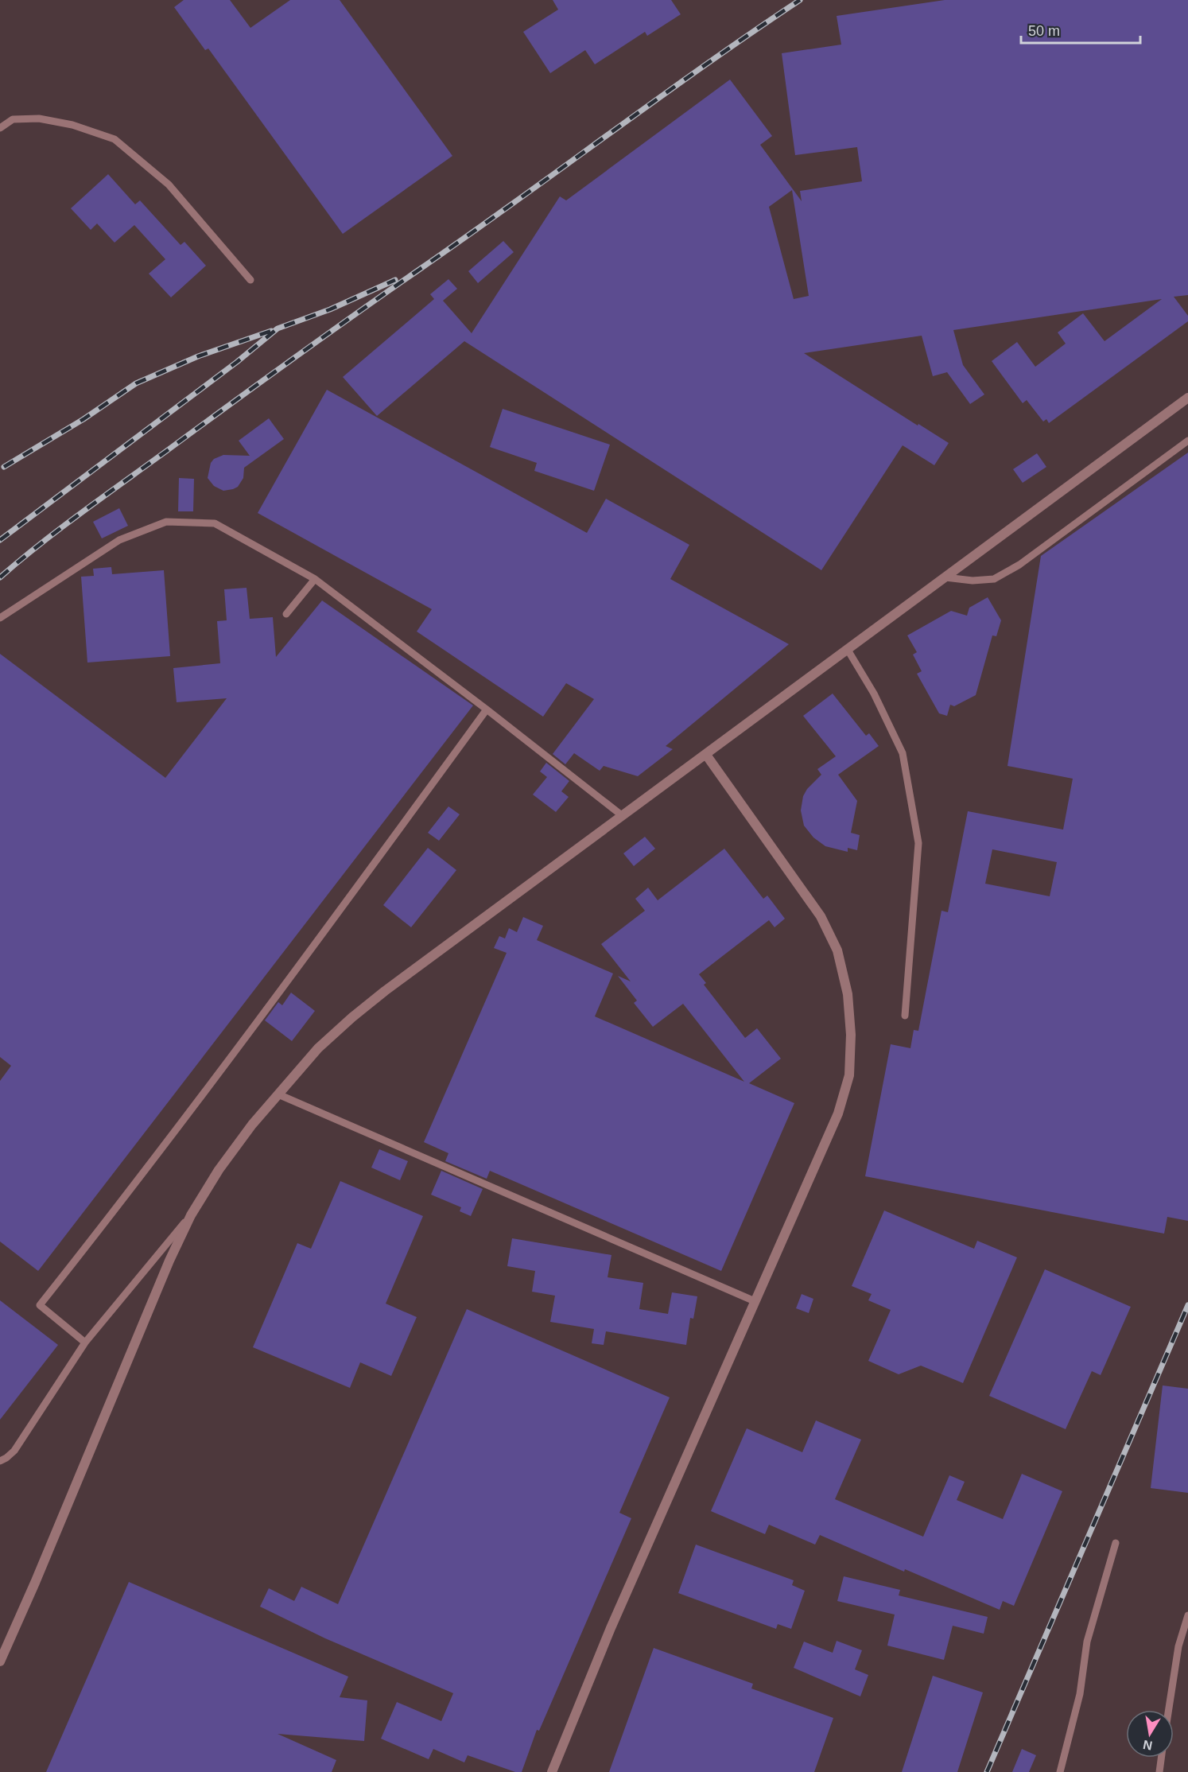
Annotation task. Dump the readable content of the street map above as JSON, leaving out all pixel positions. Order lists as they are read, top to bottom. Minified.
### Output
{"scale_bar":"50 m","north":"bottom"}
